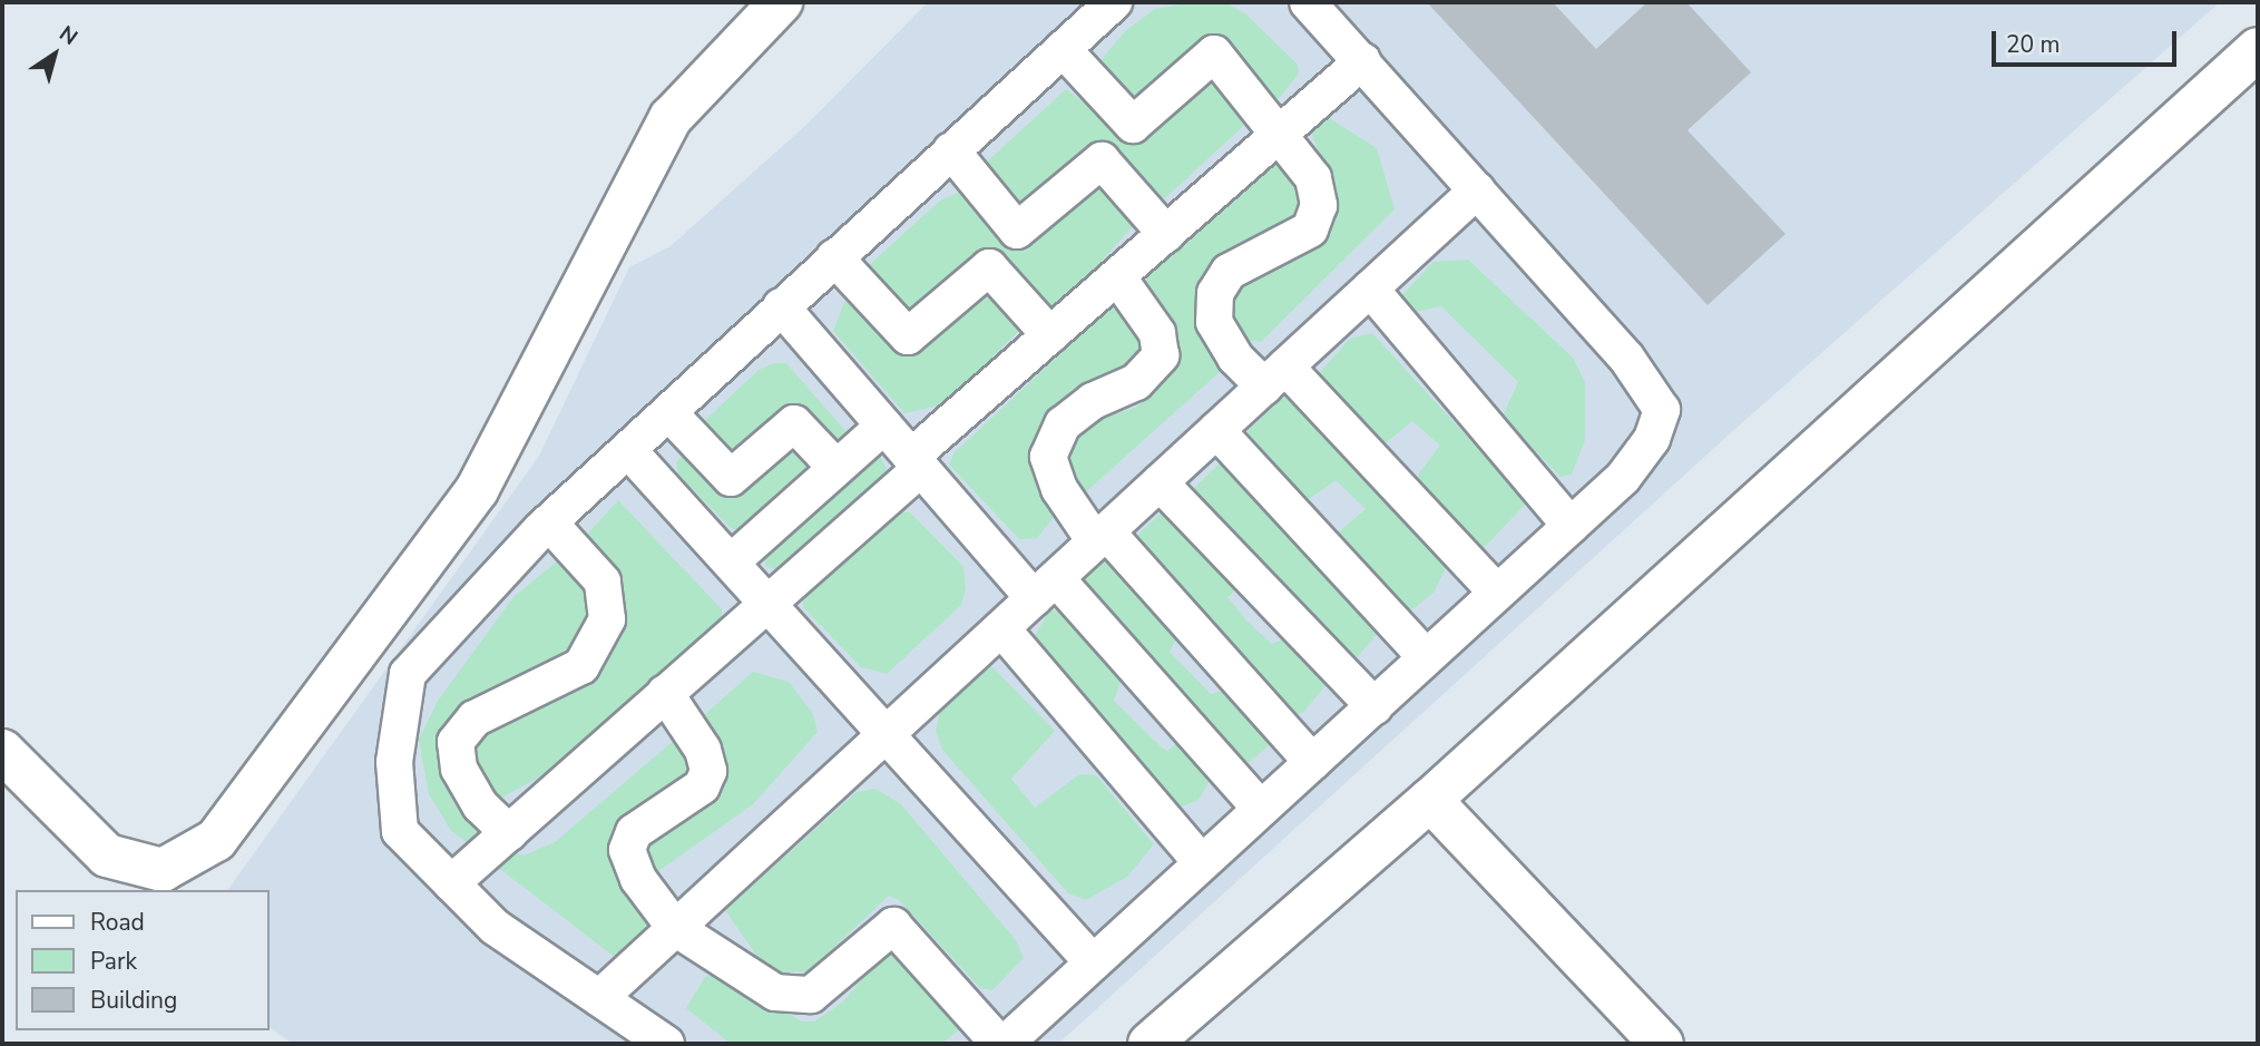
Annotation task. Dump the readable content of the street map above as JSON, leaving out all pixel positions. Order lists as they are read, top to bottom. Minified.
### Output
{"legend":["Road","Park","Building"],"scale_bar":"20 m","north":"top right"}
